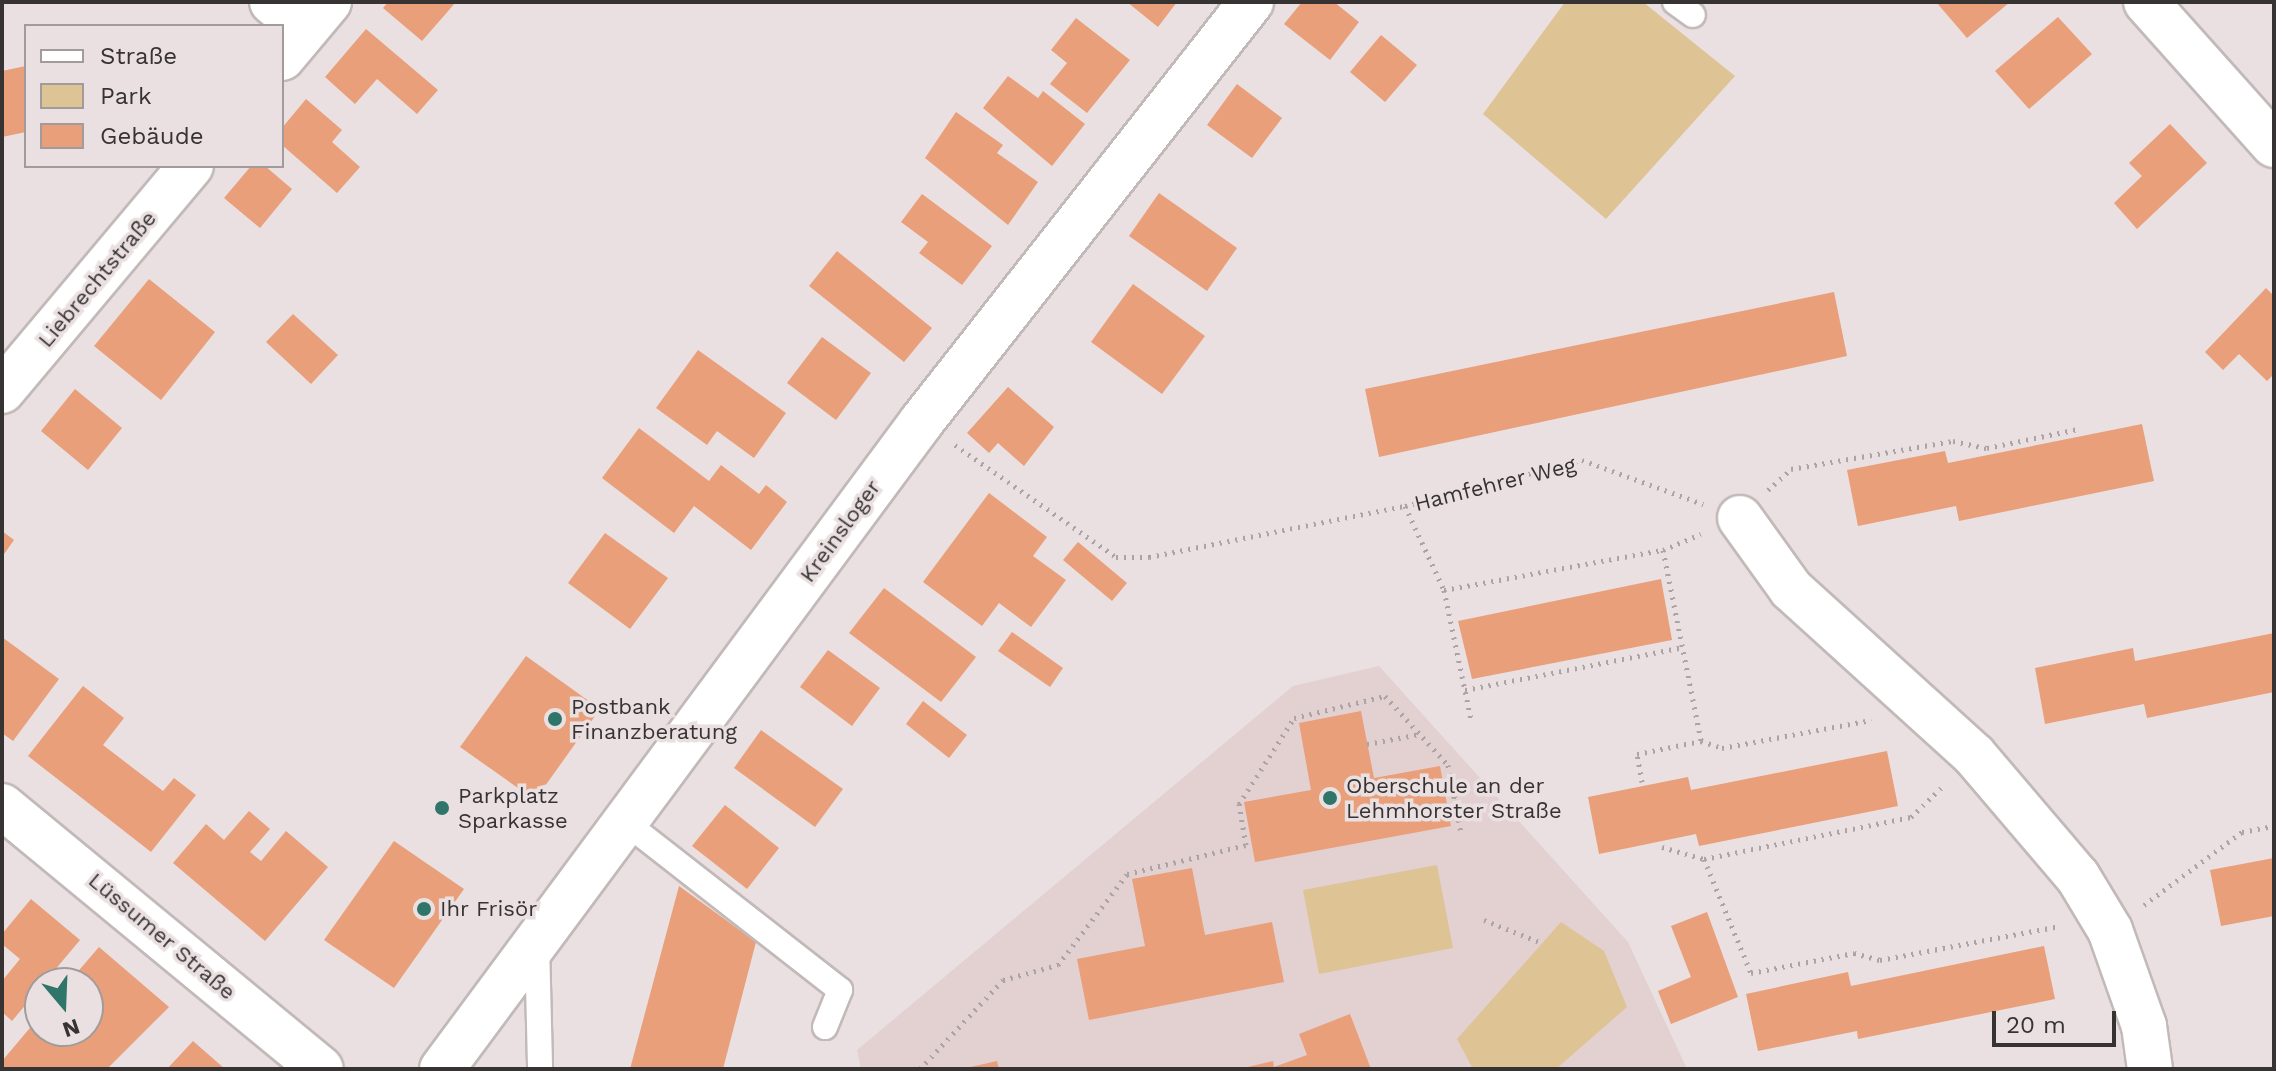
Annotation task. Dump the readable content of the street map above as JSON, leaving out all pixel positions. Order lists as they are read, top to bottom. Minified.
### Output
{"streets":{"main road":["Liebrechtstraße","Kreinsloger","Lüssumer Straße"],"path":["Hamfehrer Weg"]},"crossings":[["Hamfehrer Weg","Kreinsloger"]],"places":["Postbank Finanzberatung","Oberschule an der Lehmhorster Straße","Parkplatz Sparkasse","Ihr Frisör"],"legend":["Straße","Park","Gebäude"],"scale_bar":"20 m","north":"bottom"}
